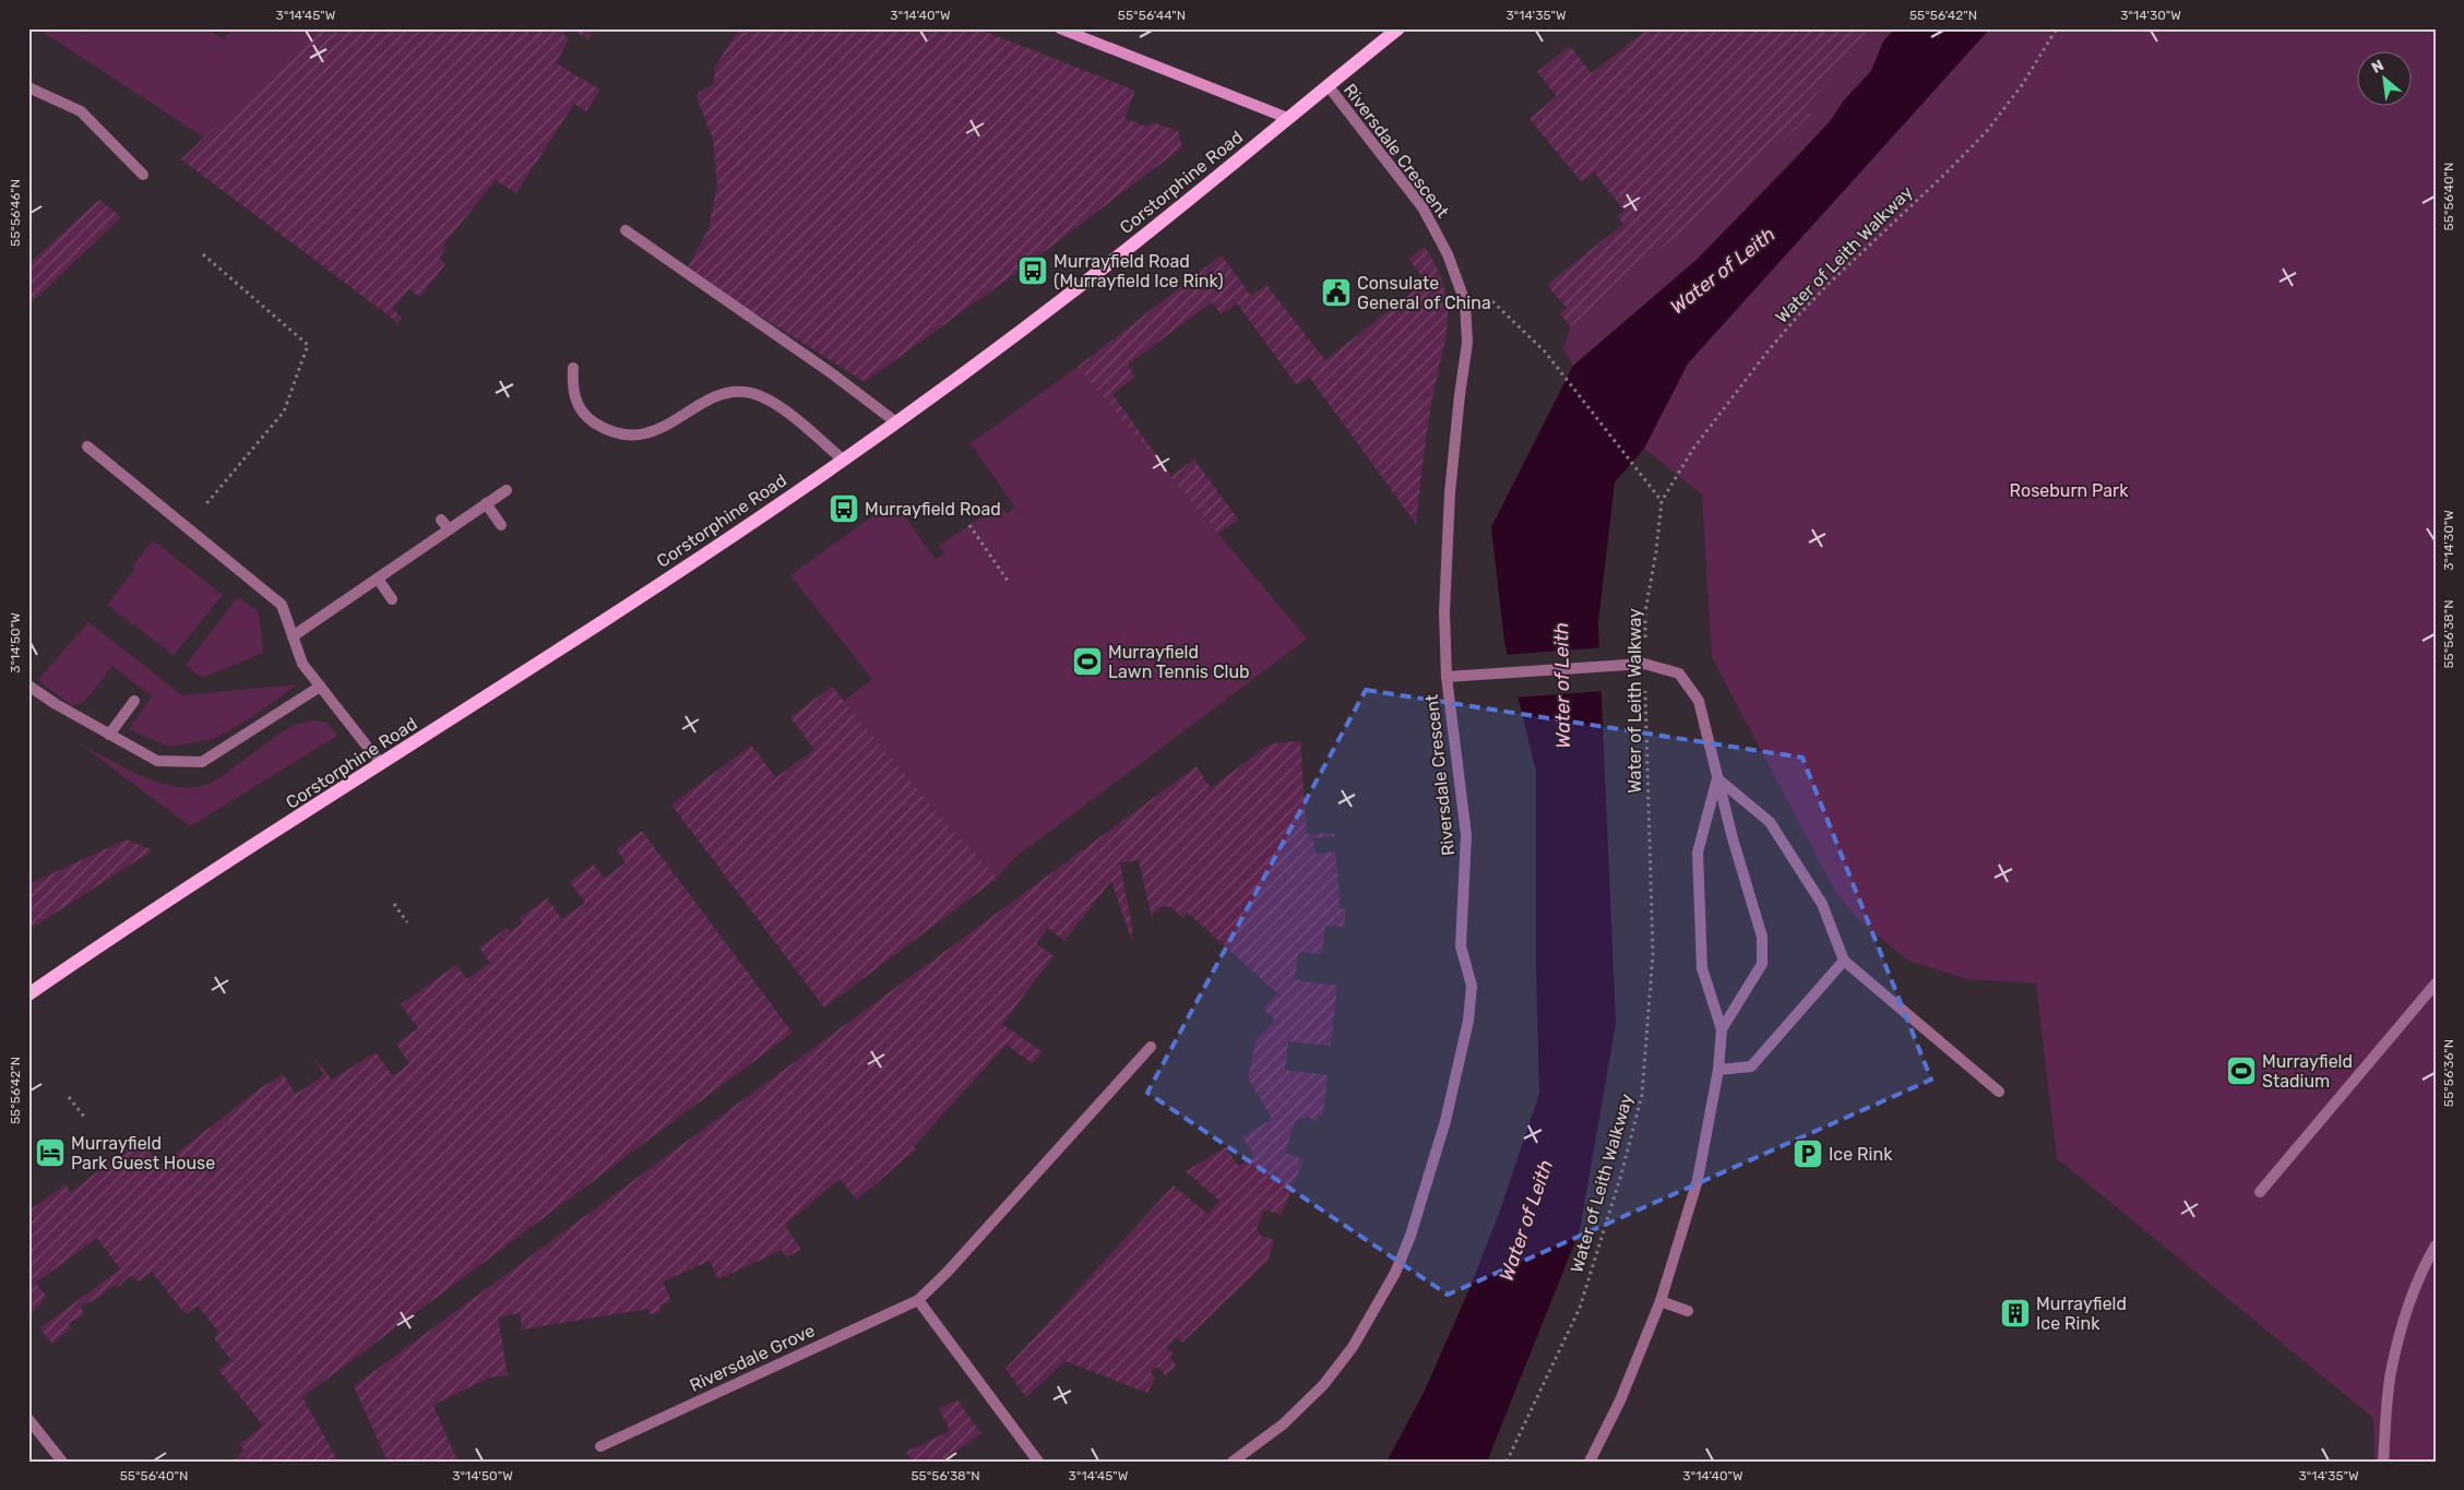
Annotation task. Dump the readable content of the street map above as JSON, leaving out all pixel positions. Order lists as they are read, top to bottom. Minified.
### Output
{"streets":{"main road":["Corstorphine Road"],"street":["Riversdale Crescent","Riversdale Grove"],"path":["Water of Leith Walkway"]},"crossings":[["Riversdale Crescent","Corstorphine Road"]],"water":["Water of Leith"],"parks":["Roseburn Park"],"places":{"bus stop":["Murrayfield Road (Murrayfield Ice Rink)","Murrayfield Road"],"public building":["Consulate General of China"],"sports":["Murrayfield Lawn Tennis Club","Murrayfield Stadium"],"hotel":["Murrayfield Park Guest House"],"parking":["Ice Rink"],"building":["Murrayfield Ice Rink"]},"north":"top left","coordinates":["3°14'45\"W","3°14'40\"W","55°56'44\"N","3°14'35\"W","55°56'42\"N","3°14'30\"W","55°56'40\"N","55°56'46\"N","55°56'38\"N","3°14'50\"W","55°56'36\"N"]}
